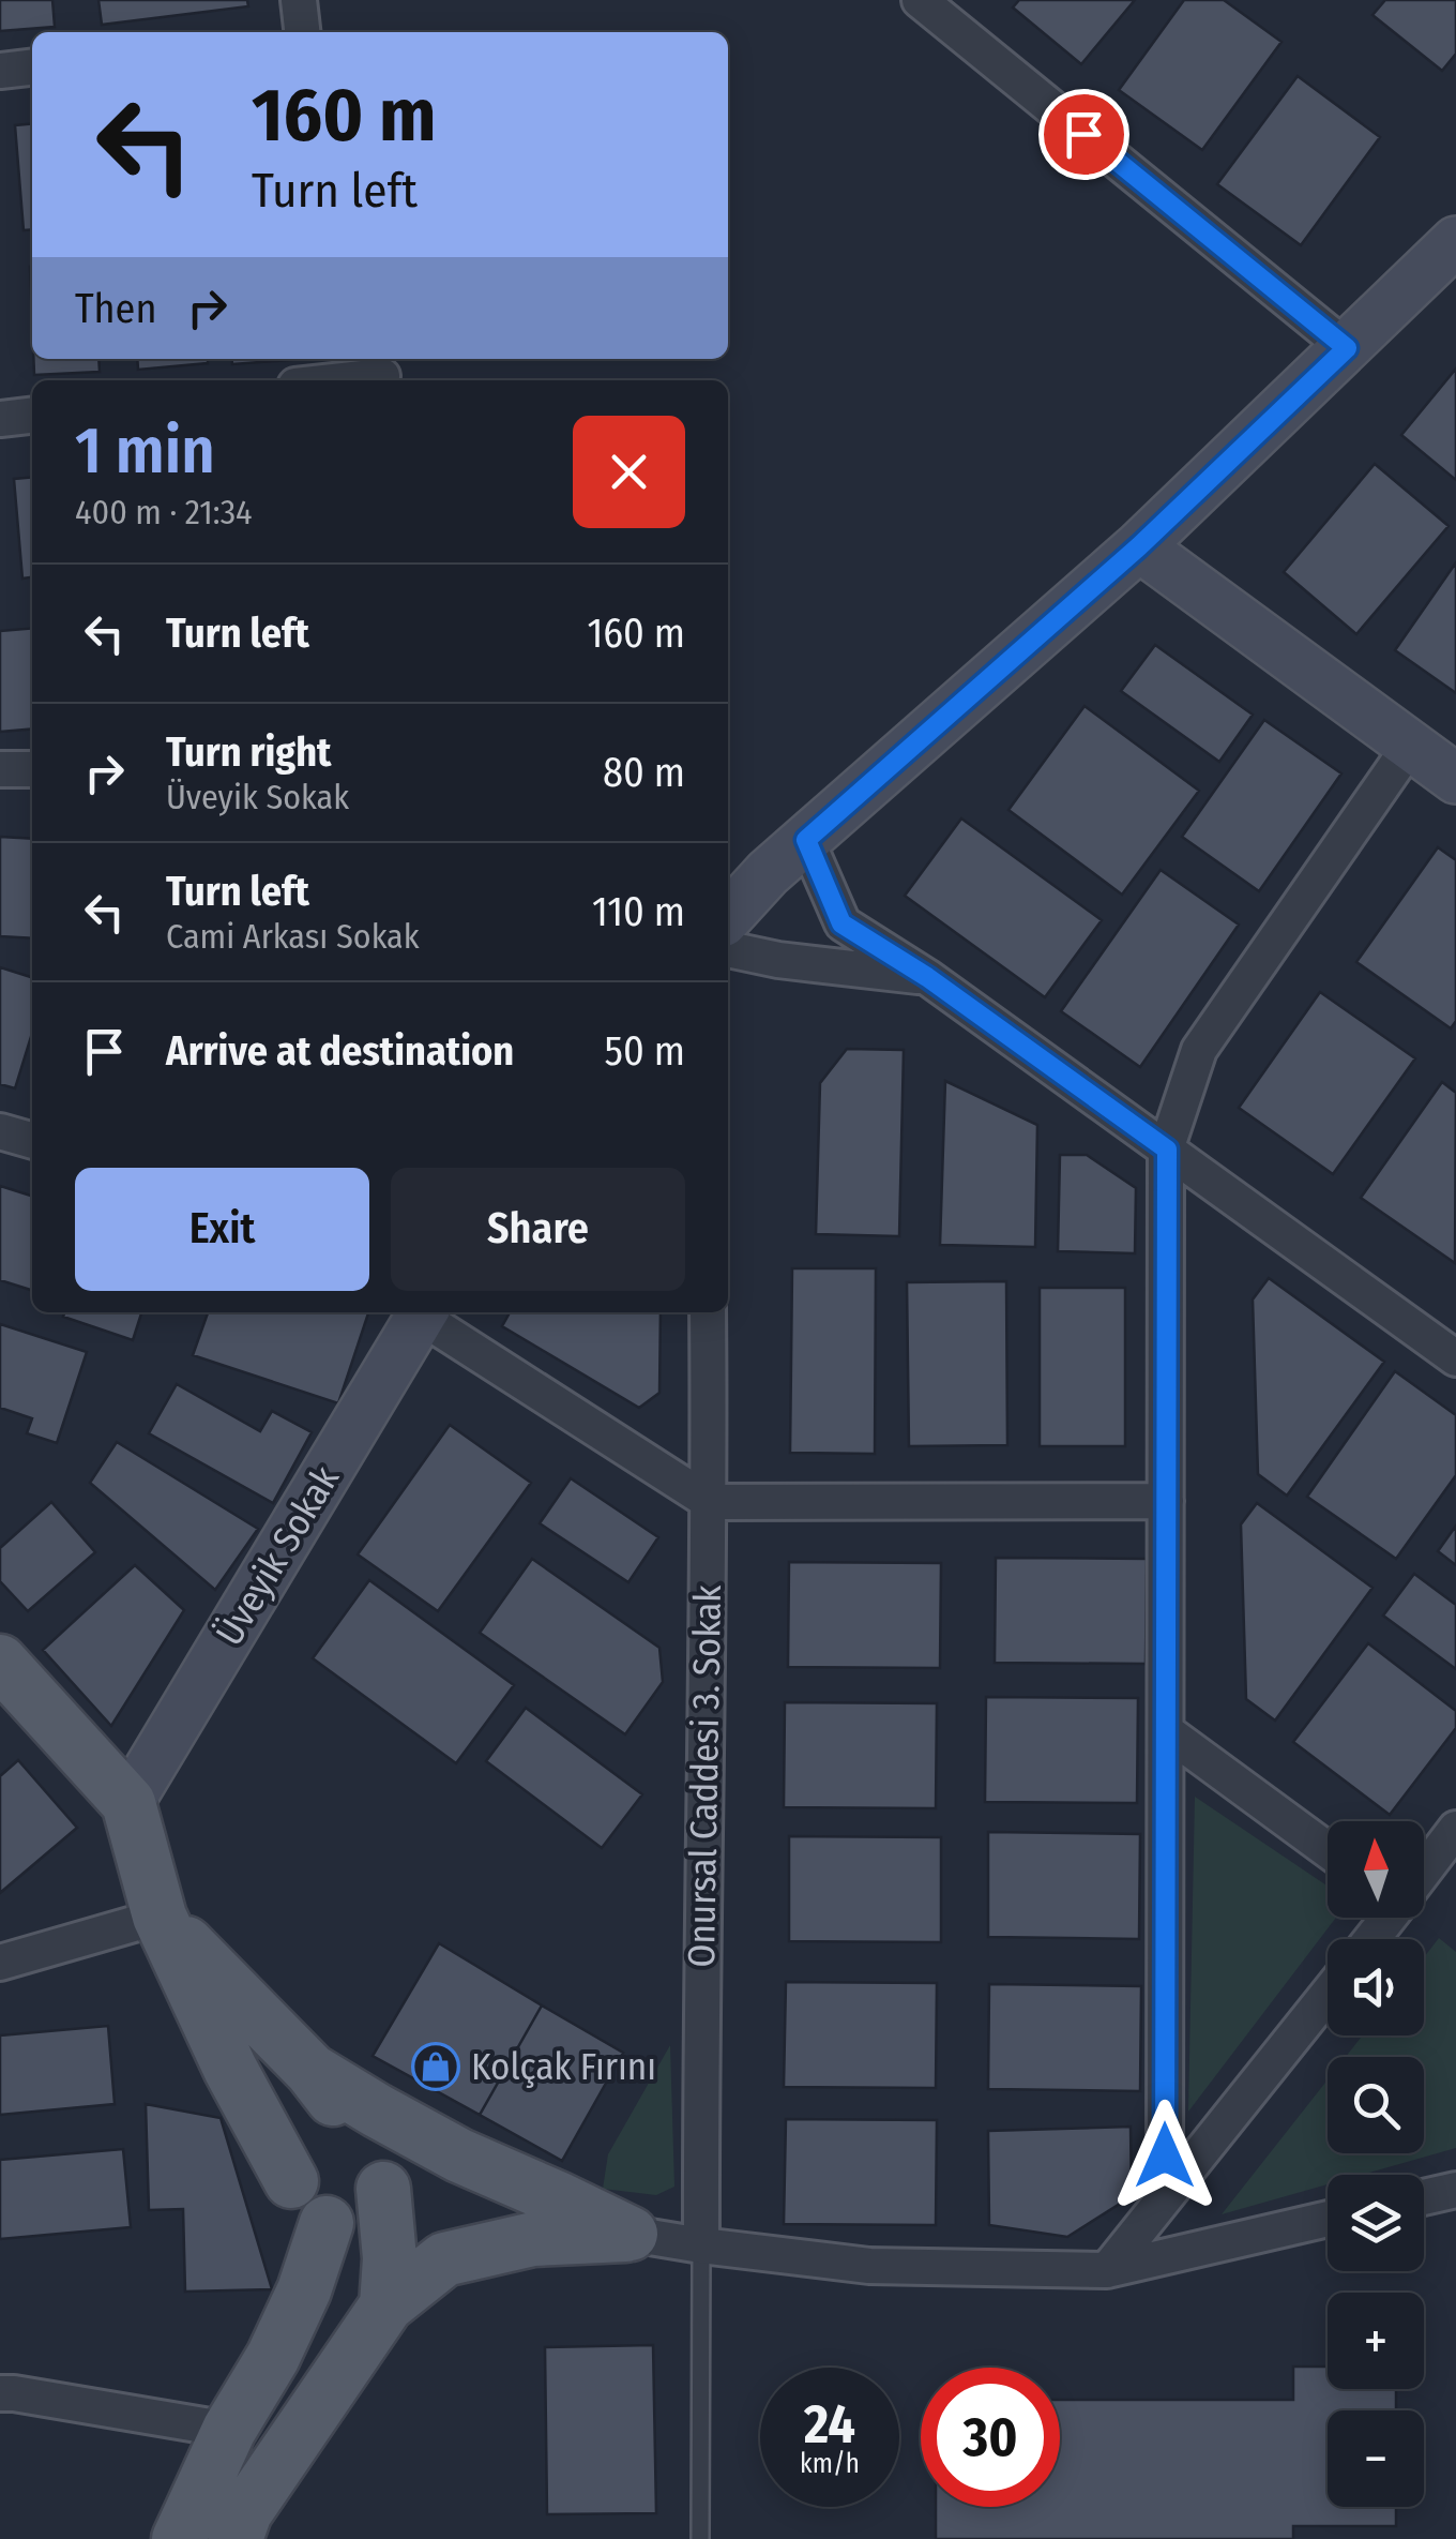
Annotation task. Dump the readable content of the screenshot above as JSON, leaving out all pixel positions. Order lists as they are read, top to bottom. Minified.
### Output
{"streets":{"street":["Üveyik Sokak","Onursal Caddesi 3. Sokak"]},"places":{"shop":["Kolçak Fırını"]},"north":"top","page":{"turn":["160 m","Turn left"],"then":"Then","heading":["1 min","400 m · 21:34"],"list":[{"name":"Turn left","value":"160 m"},{"name":"Turn right","note":"Üveyik Sokak","value":"80 m"},{"name":"Turn left","note":"Cami Arkası Sokak","value":"110 m"},{"name":"Arrive at destination","value":"50 m"}],"buttons":["Exit","Share"],"map_buttons":["+","−"],"speed":"24 km/h","limit":"30"}}
